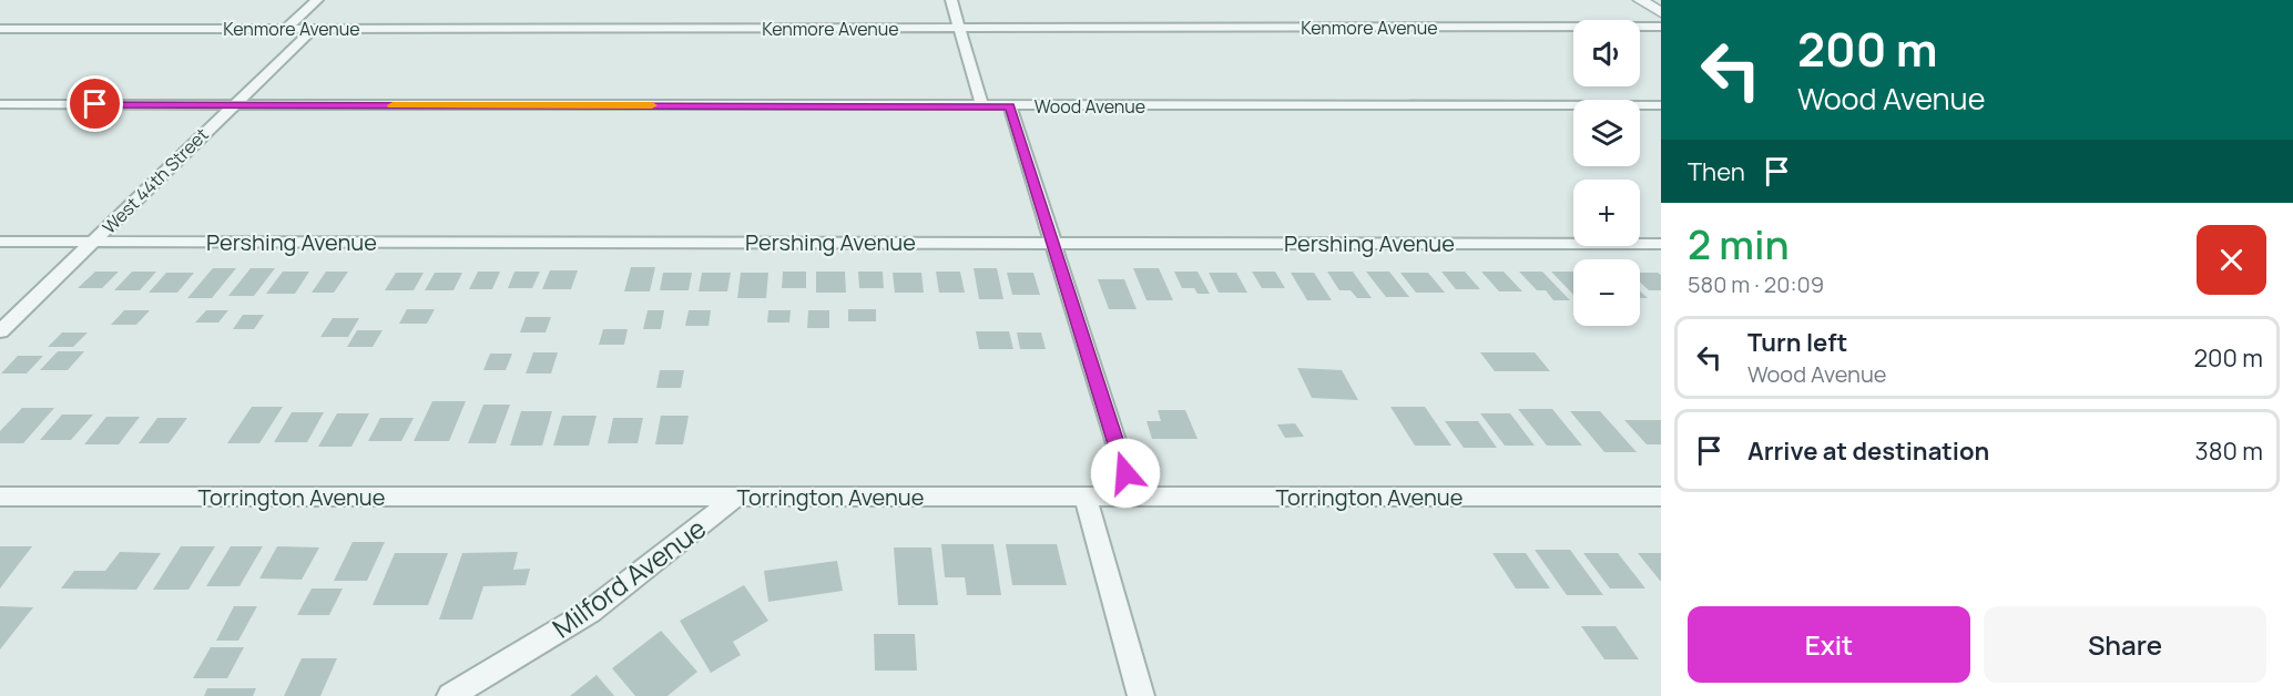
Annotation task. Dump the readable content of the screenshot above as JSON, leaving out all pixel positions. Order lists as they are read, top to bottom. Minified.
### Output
{"streets":{"street":["Kenmore Avenue","Wood Avenue","West 44th Street","Pershing Avenue","Torrington Avenue","Milford Avenue"]},"crossings":[["Kenmore Avenue","West 44th Street"],["Wood Avenue","West 44th Street"],["West 44th Street","Pershing Avenue"],["Torrington Avenue","Milford Avenue"]],"page":{"turn":["200 m","Wood Avenue"],"map_buttons":["+","−"],"then":"Then","heading":["2 min","580 m · 20:09"],"list":[{"name":"Turn left","note":"Wood Avenue","value":"200 m"},{"name":"Arrive at destination","value":"380 m"}],"buttons":["Exit","Share"]}}
